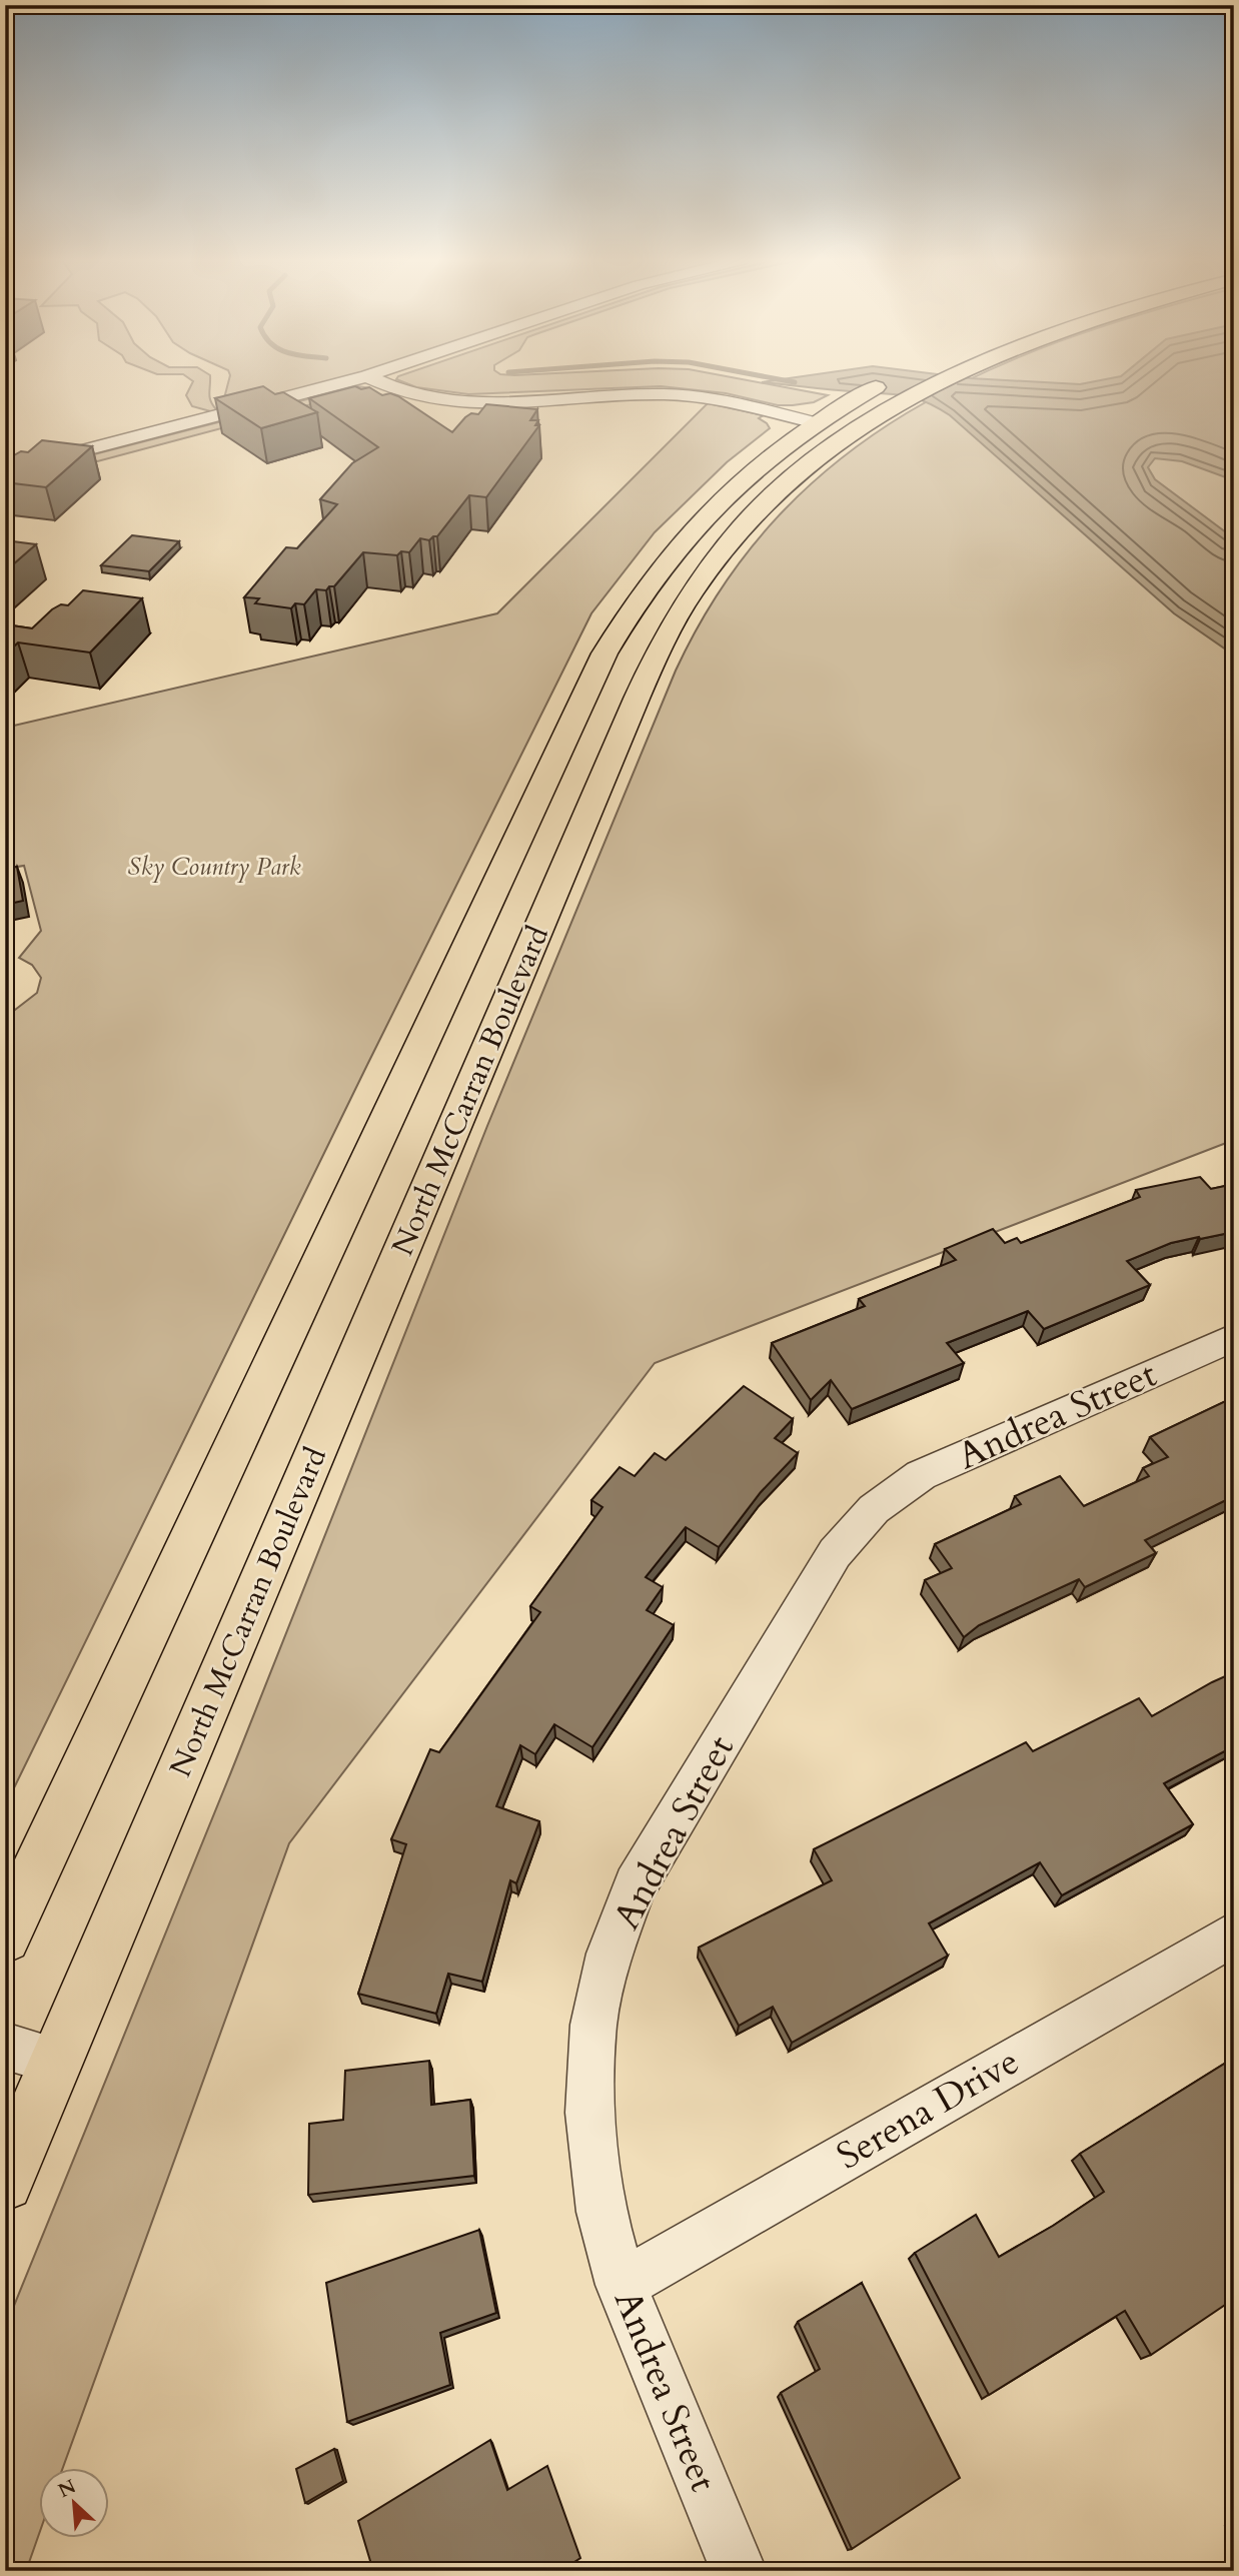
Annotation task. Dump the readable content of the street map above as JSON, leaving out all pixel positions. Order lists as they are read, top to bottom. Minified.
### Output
{"streets":{"main road":["North McCarran Boulevard"],"street":["Andrea Street","Serena Drive"]},"crossings":[["Andrea Street","Serena Drive"]],"parks":["Sky Country Park"],"north":"top left"}
